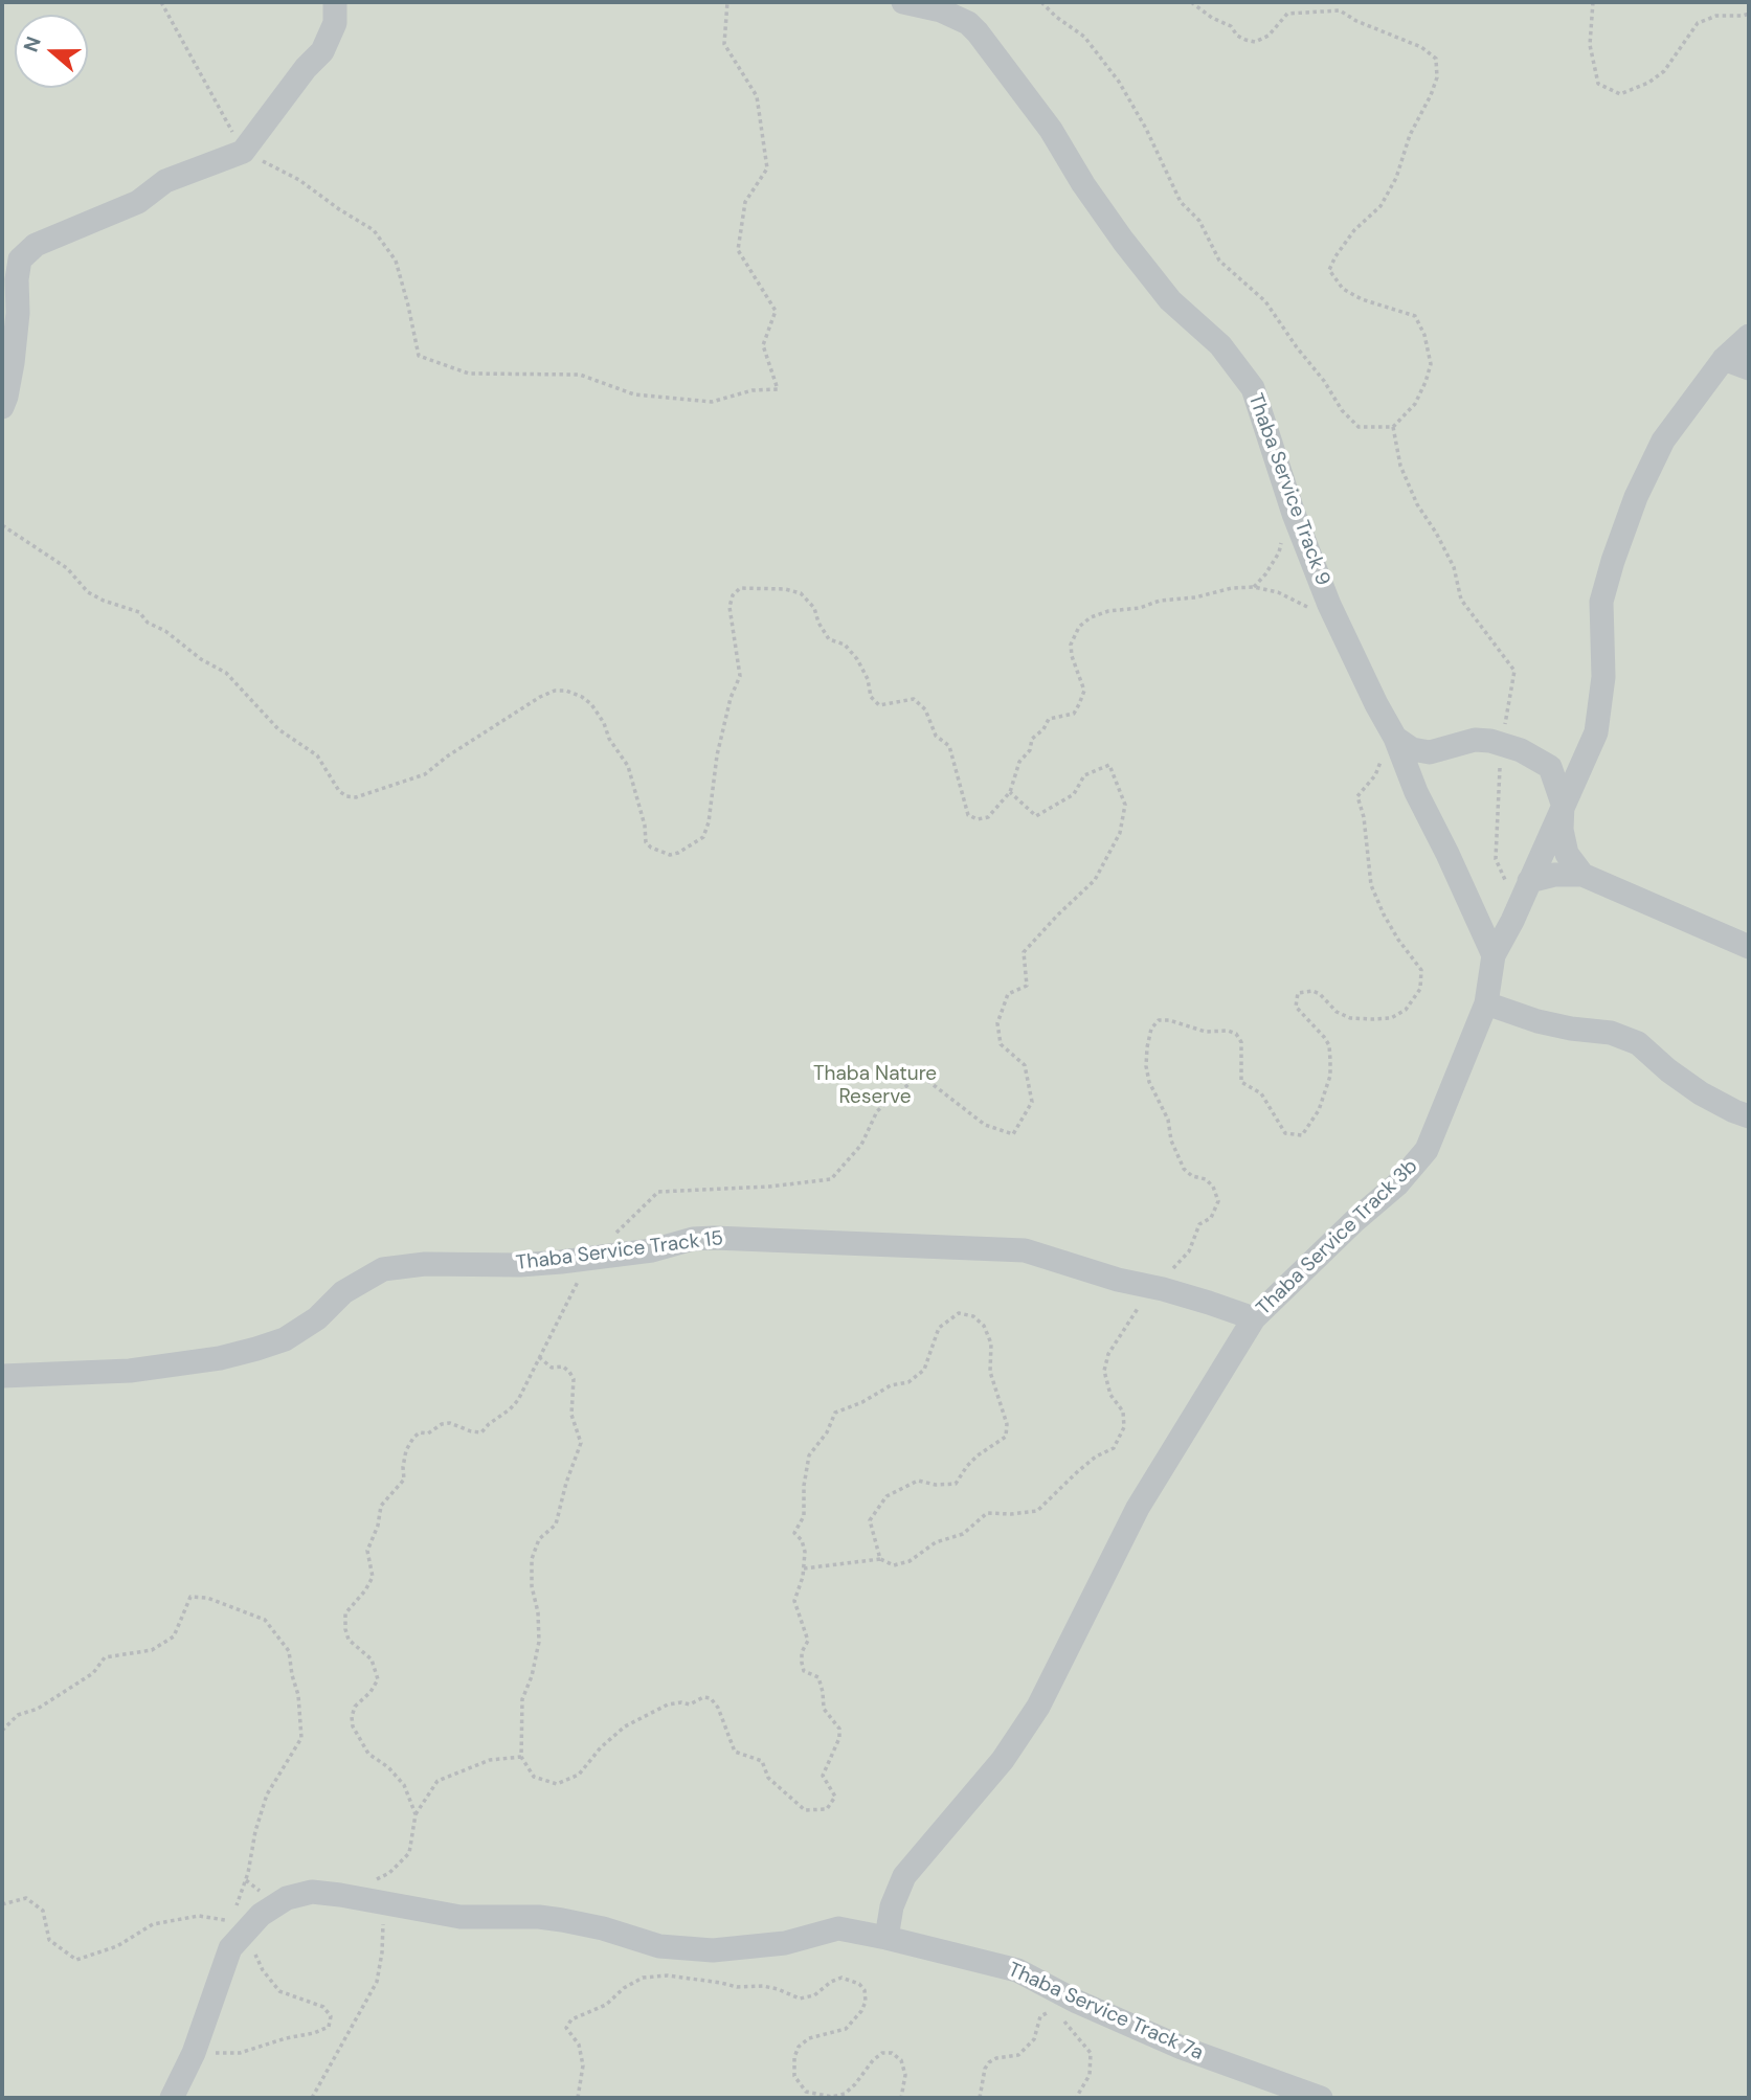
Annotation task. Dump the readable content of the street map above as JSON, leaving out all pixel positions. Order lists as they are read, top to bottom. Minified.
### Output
{"streets":{"street":["Thaba Service Track 9","Thaba Service Track 3b","Thaba Service Track 15","Thaba Service Track 7a"]},"crossings":[["Thaba Service Track 9","Thaba Service Track 3b"],["Thaba Service Track 3b","Thaba Service Track 15"],["Thaba Service Track 3b","Thaba Service Track 7a"]],"parks":["Thaba Nature Reserve"],"north":"left"}
